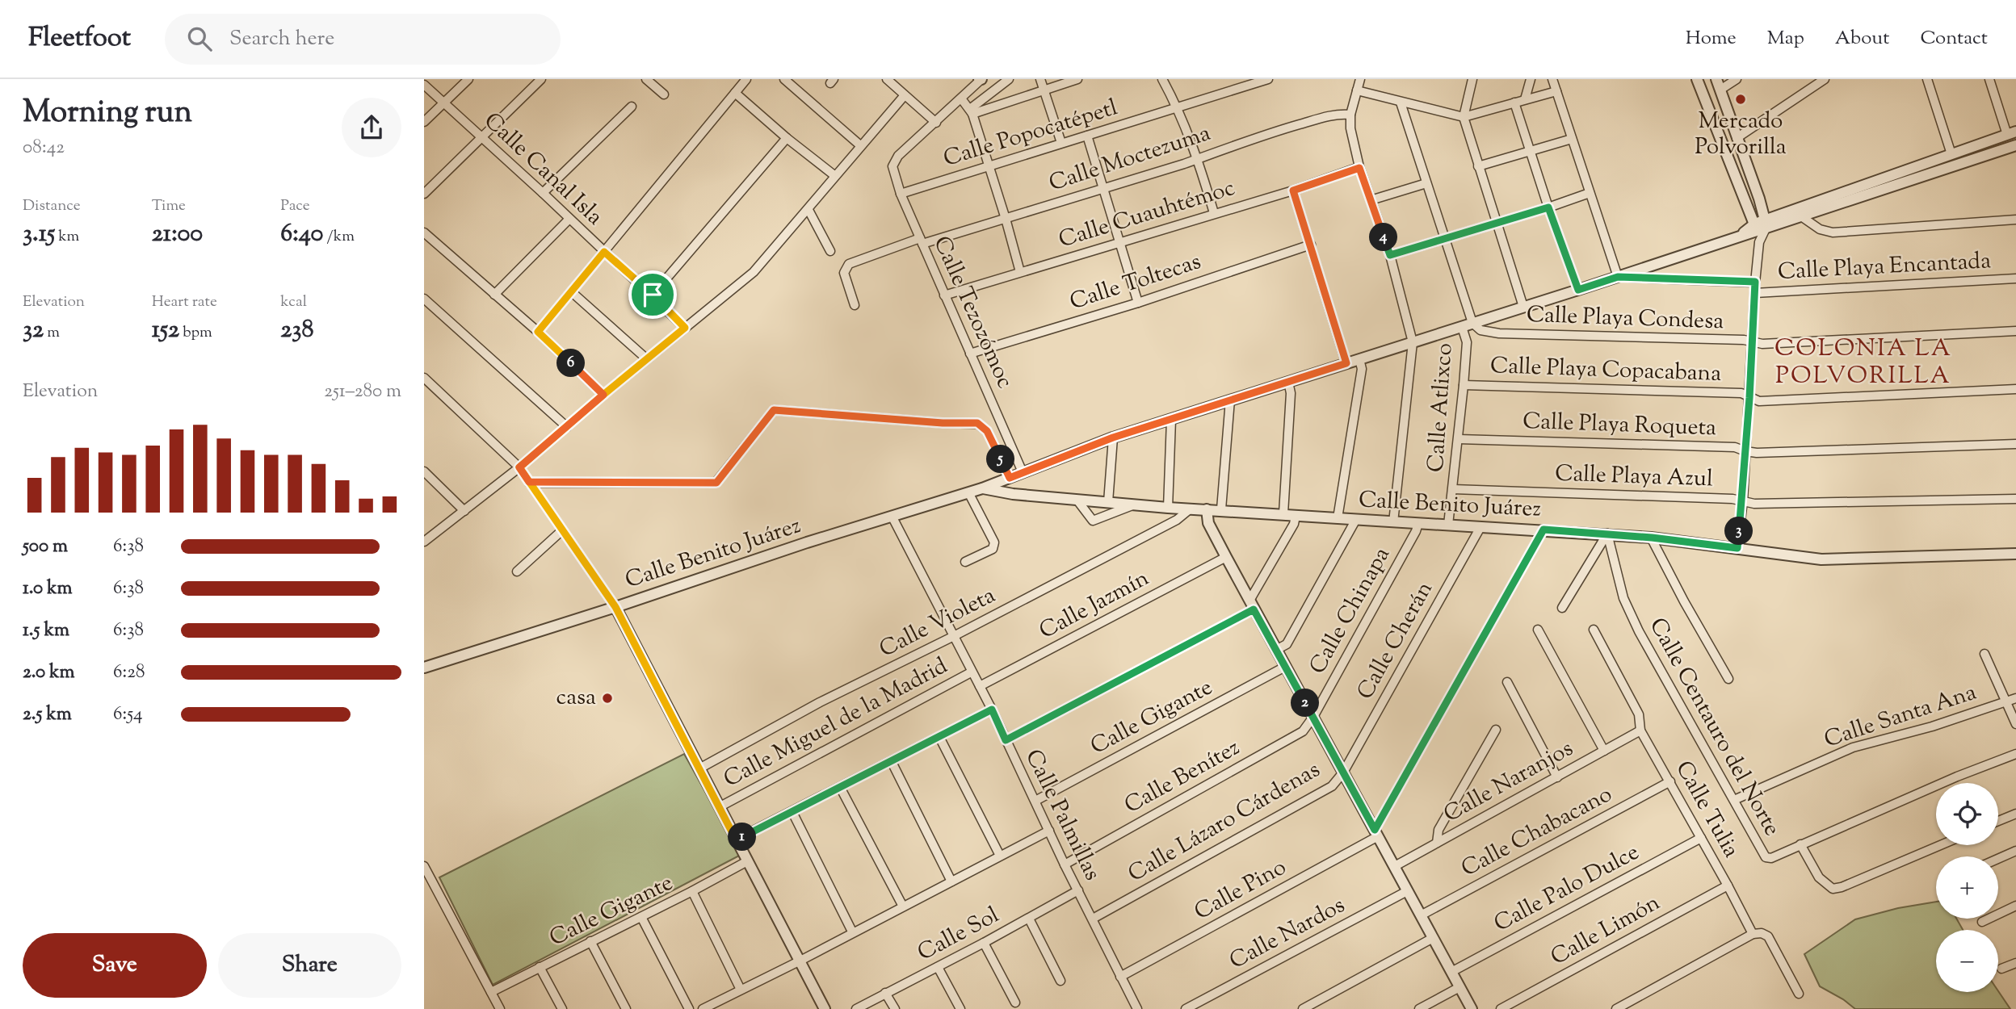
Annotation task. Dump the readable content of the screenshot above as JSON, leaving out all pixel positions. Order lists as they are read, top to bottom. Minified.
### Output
{"streets":{"street":["Calle Popocatépetl","Calle Moctezuma","Calle Canal Isla","Calle Cuauhtémoc","Calle Playa Encantada","Calle Toltecas","Calle Tezozómoc","Calle Playa Condesa","Calle Playa Copacabana","Calle Atlixco","Calle Playa Roqueta","Calle Playa Azul","Calle Benito Juárez","Calle Jazmín","Calle Chinapa","Calle Violeta","Calle Cherán","Calle Santa Ana","Calle Gigante","Calle Miguel de la Madrid","Calle Centauro del Norte","Calle Benítez","Calle Naranjos","Calle Tulia","Calle Palmillas","Calle Lázaro Cárdenas","Calle Chabacano","Calle Palo Dulce","Calle Pino","Calle Limón","Calle Nardos","Calle Sol"]},"crossings":[["Calle Popocatépetl","Calle Tezozómoc"],["Calle Moctezuma","Calle Tezozómoc"],["Calle Cuauhtémoc","Calle Tezozómoc"],["Calle Playa Encantada","Calle Benito Juárez"],["Calle Toltecas","Calle Tezozómoc"],["Calle Tezozómoc","Calle Benito Juárez"],["Calle Playa Condesa","Calle Benito Juárez"],["Calle Playa Copacabana","Calle Atlixco"],["Calle Atlixco","Calle Playa Roqueta"],["Calle Atlixco","Calle Playa Azul"],["Calle Atlixco","Calle Benito Juárez"],["Calle Benito Juárez","Calle Chinapa"],["Calle Benito Juárez","Calle Violeta"],["Calle Benito Juárez","Calle Cherán"],["Calle Benito Juárez","Calle Centauro del Norte"],["Calle Benito Juárez","Calle Palmillas"],["Calle Jazmín","Calle Palmillas"],["Calle Chinapa","Calle Benítez"],["Calle Violeta","Calle Palmillas"],["Calle Cherán","Calle Lázaro Cárdenas"],["Calle Santa Ana","Calle Centauro del Norte"],["Calle Gigante","Calle Palmillas"],["Calle Miguel de la Madrid","Calle Palmillas"],["Calle Benítez","Calle Palmillas"],["Calle Naranjos","Calle Tulia"],["Calle Tulia","Calle Chabacano"],["Calle Tulia","Calle Palo Dulce"],["Calle Tulia","Calle Limón"],["Calle Palmillas","Calle Lázaro Cárdenas"],["Calle Palmillas","Calle Pino"],["Calle Palmillas","Calle Sol"]],"districts":["COLONIA LA POLVORILLA"],"places":["Mercado Polvorilla","casa"],"page":{"header":"Fleetfoot","search":"Search here","nav":["Home","Map","About","Contact"],"heading":["Morning run","08:42"],"stats":[["Distance","3.15 km"],["Time","21:00"],["Pace","6:40 /km"],["Elevation","32 m"],["Heart rate","152 bpm"],["kcal","238"]],"pins":["4","6","5","3","2","1"],"chart":["Elevation","251–280 m"],"list":[{"name":"500 m","note":"6:38"},{"name":"1.0 km","note":"6:38"},{"name":"1.5 km","note":"6:38"},{"name":"2.0 km","note":"6:28"},{"name":"2.5 km","note":"6:54"}],"map_buttons":["+","−"],"buttons":["Save","Share"]}}
